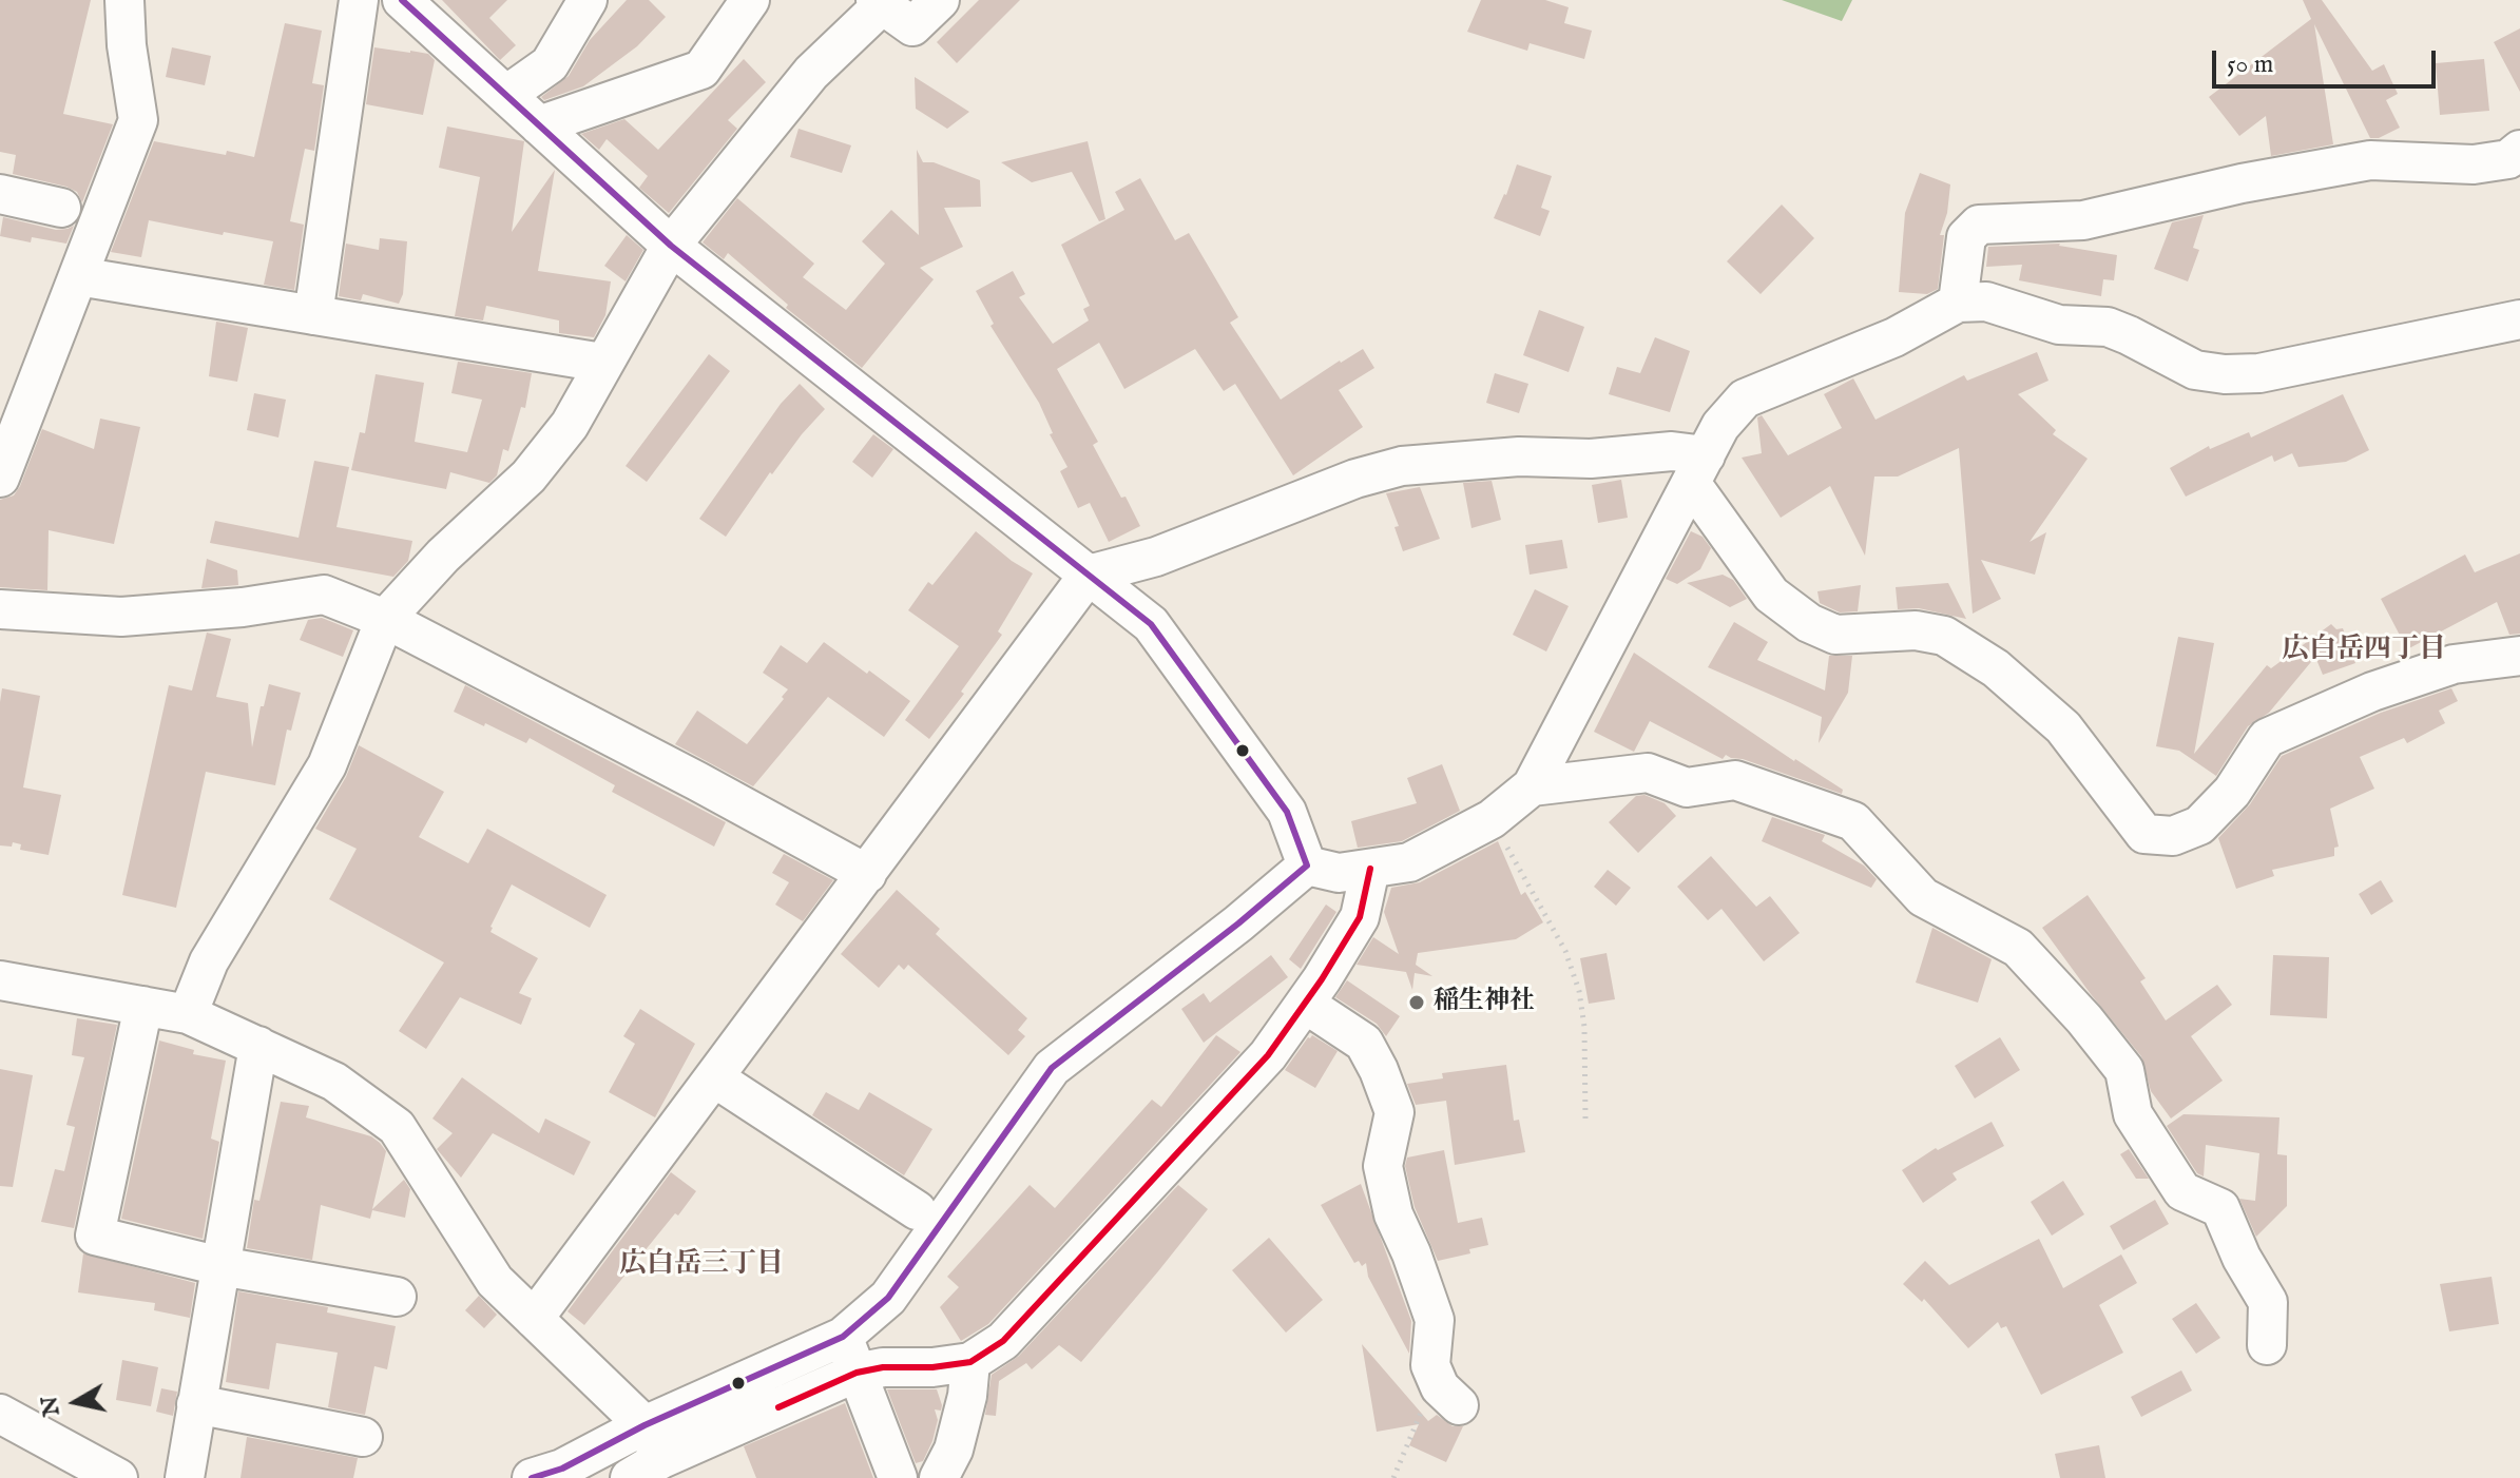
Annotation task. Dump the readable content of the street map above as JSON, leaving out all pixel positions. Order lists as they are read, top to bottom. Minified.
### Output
{"districts":["広白岳四丁目","広白岳三丁目"],"places":["稲生神社"],"scale_bar":"50 m","north":"left"}
